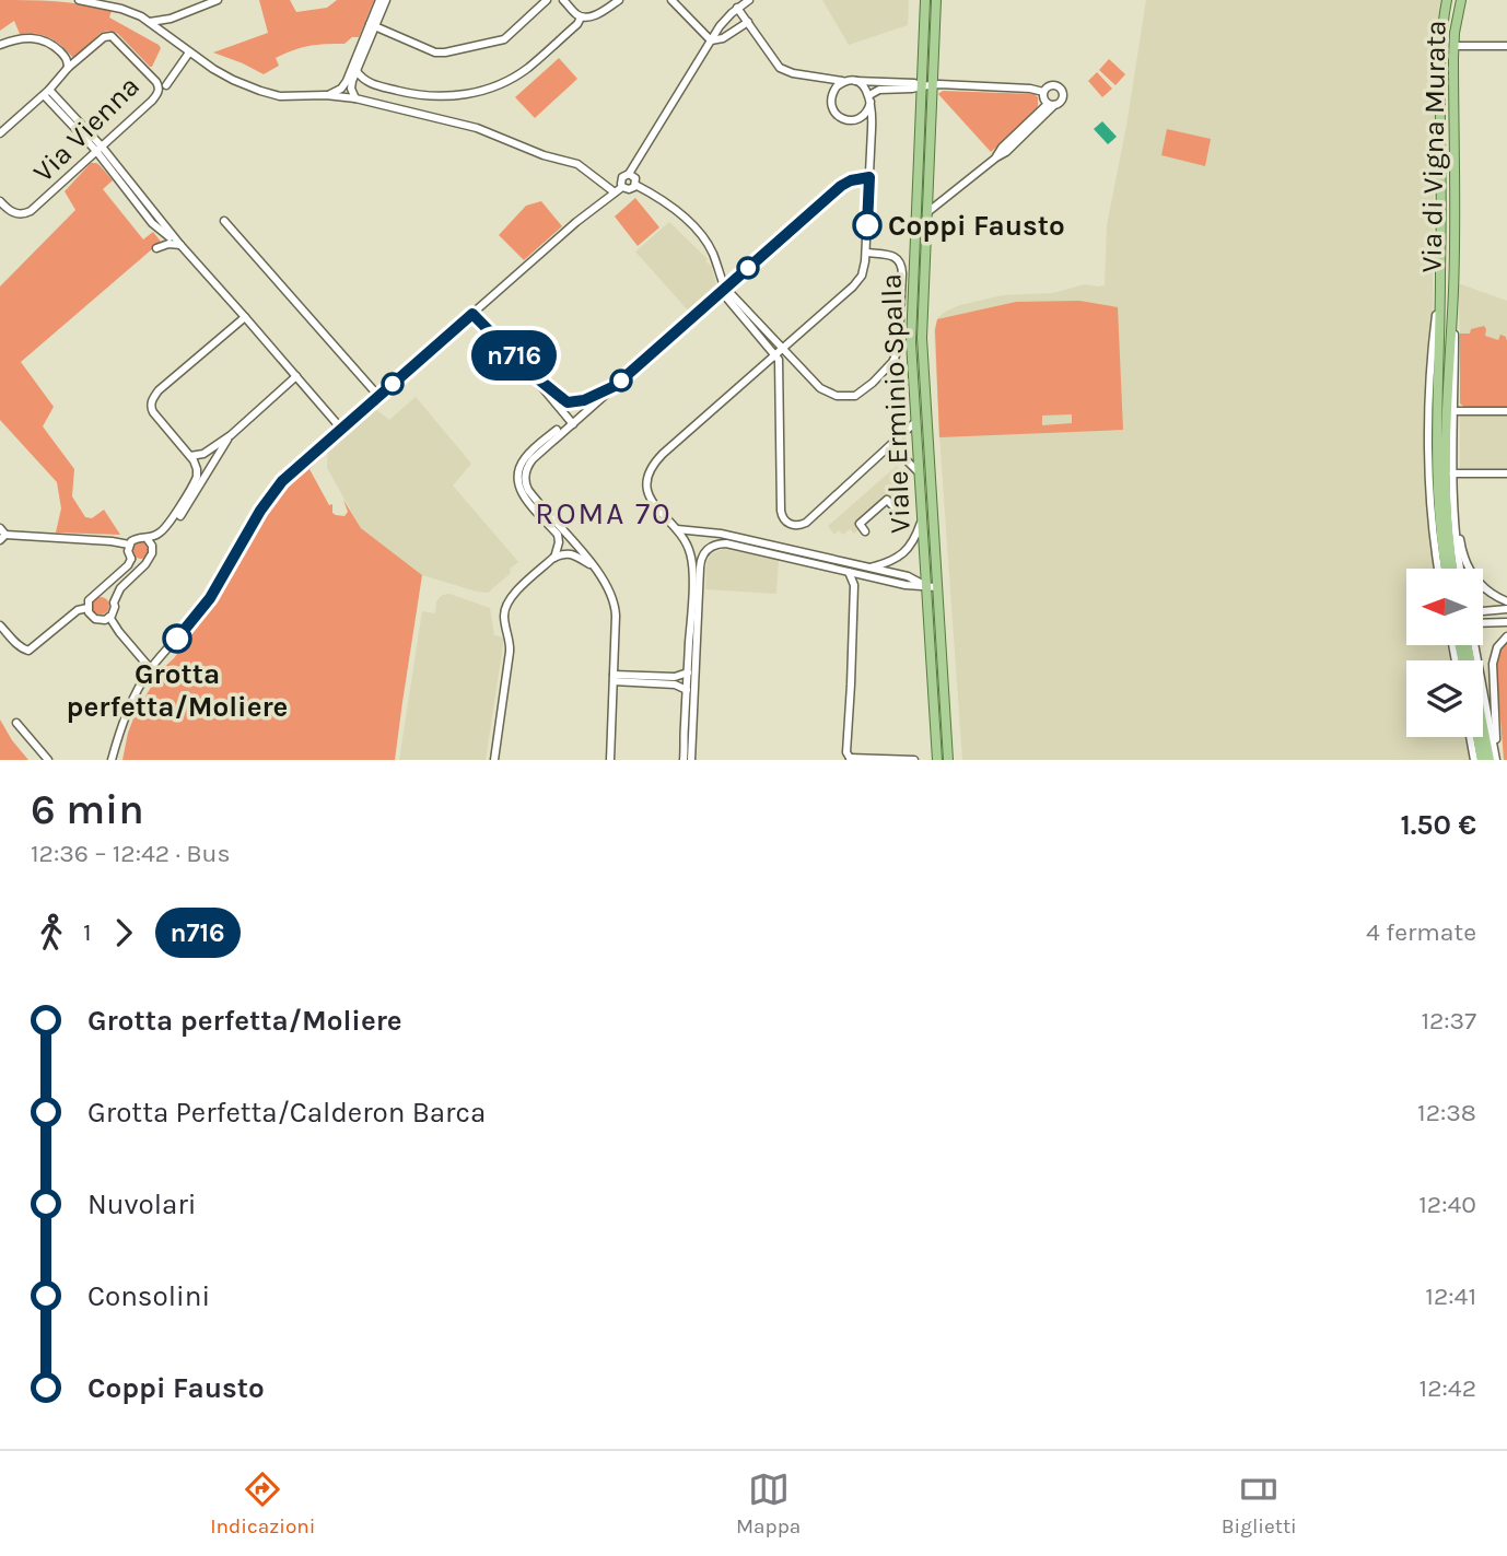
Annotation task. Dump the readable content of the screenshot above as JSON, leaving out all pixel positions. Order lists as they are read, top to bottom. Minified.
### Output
{"streets":{"main road":["Via di Vigna Murata","Viale Erminio Spalla"],"street":["Via Vienna"]},"districts":["ROMA 70"],"places":["Coppi Fausto","Grotta perfetta/Moliere"],"lines":["bus line n716"],"north":"left","page":{"on_map":"n716","heading":["6 min","12:36 – 12:42 · Bus","1.50 €"],"legs":["1","n716","4 fermate"],"list":[{"name":"Grotta perfetta/Moliere","value":"12:37"},{"name":"Grotta Perfetta/Calderon Barca","value":"12:38"},{"name":"Nuvolari","value":"12:40"},{"name":"Consolini","value":"12:41"},{"name":"Coppi Fausto","value":"12:42"}],"tabs":["Indicazioni","Mappa","Biglietti"]}}
